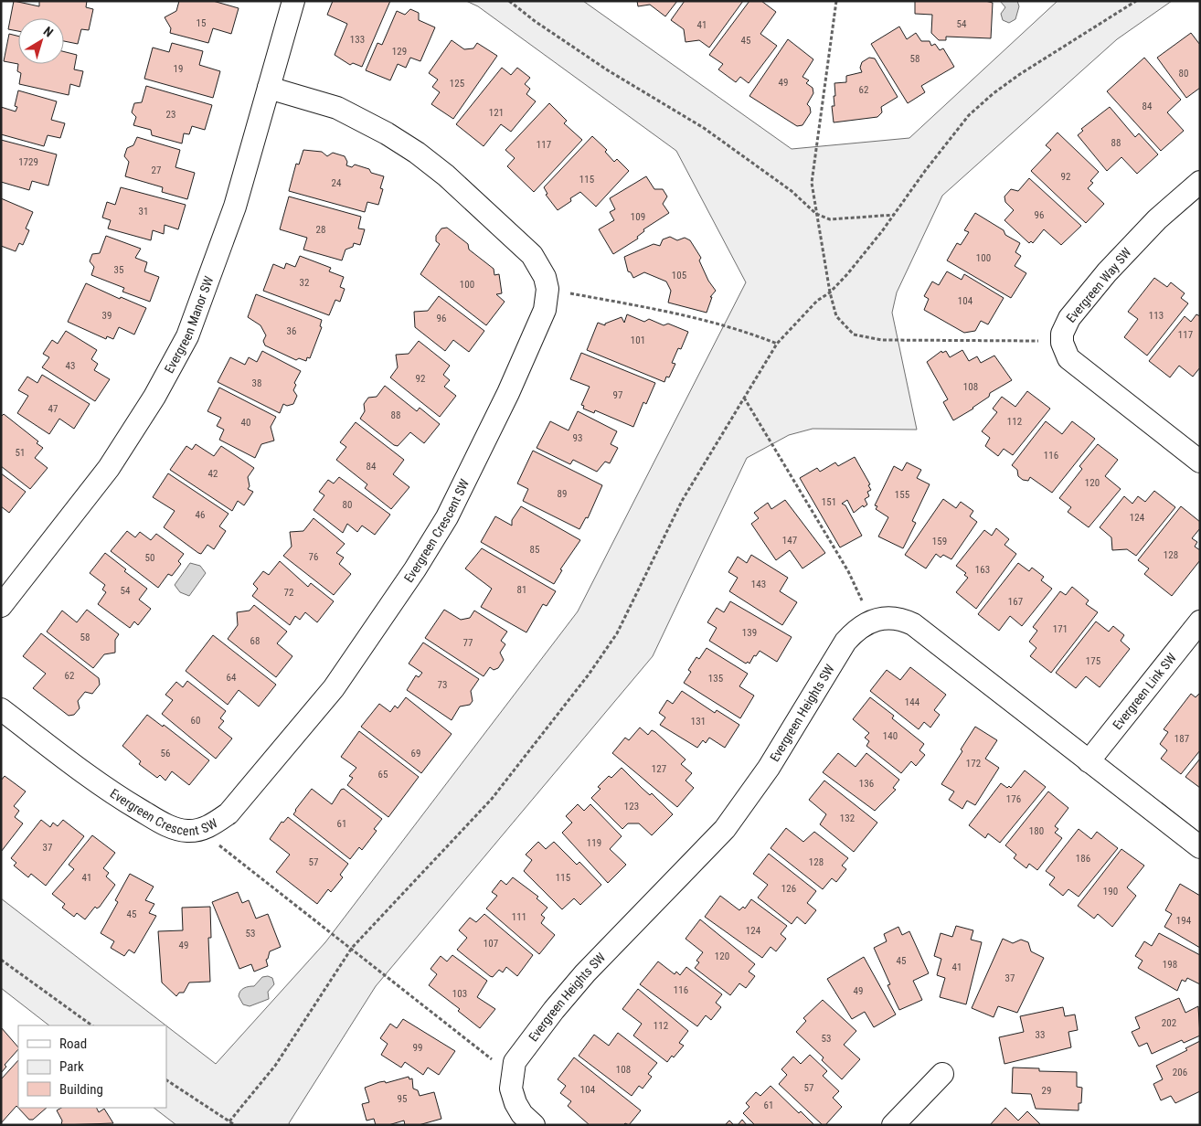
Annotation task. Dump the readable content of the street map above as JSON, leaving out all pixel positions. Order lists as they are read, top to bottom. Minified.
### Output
{"streets":{"street":["Evergreen Way SW","Evergreen Manor SW","Evergreen Crescent SW","Evergreen Link SW","Evergreen Heights SW"]},"crossings":[["Evergreen Manor SW","Evergreen Crescent SW"],["Evergreen Link SW","Evergreen Heights SW"]],"house_numbers":["15","54","41","133","45","129","58","19","80","49","125","62","84","121","23","88","117","1729","27","92","115","24","31","96","109","28","100","35","105","32","100","104","39","113","96","36","117","101","43","92","38","108","97","47","88","112","40","93","51","116","84","42","120","89","155","151","80","46","124","147","159","85","128","76","50","163","143","81","54","72","167","171","139","58","68","77","175","62","64","135","73","144","60","131","140","187","56","69","172","127","65","136","176","123","132","61","180","119","37","186","57","128","41","115","126","190","45","111","194","124","53","107","49","120","45","198","41","37","116","49","103","202","112","33","53","99","108","206","57","104","29","95","61"],"legend":["Road","Park","Building"],"north":"top right"}
